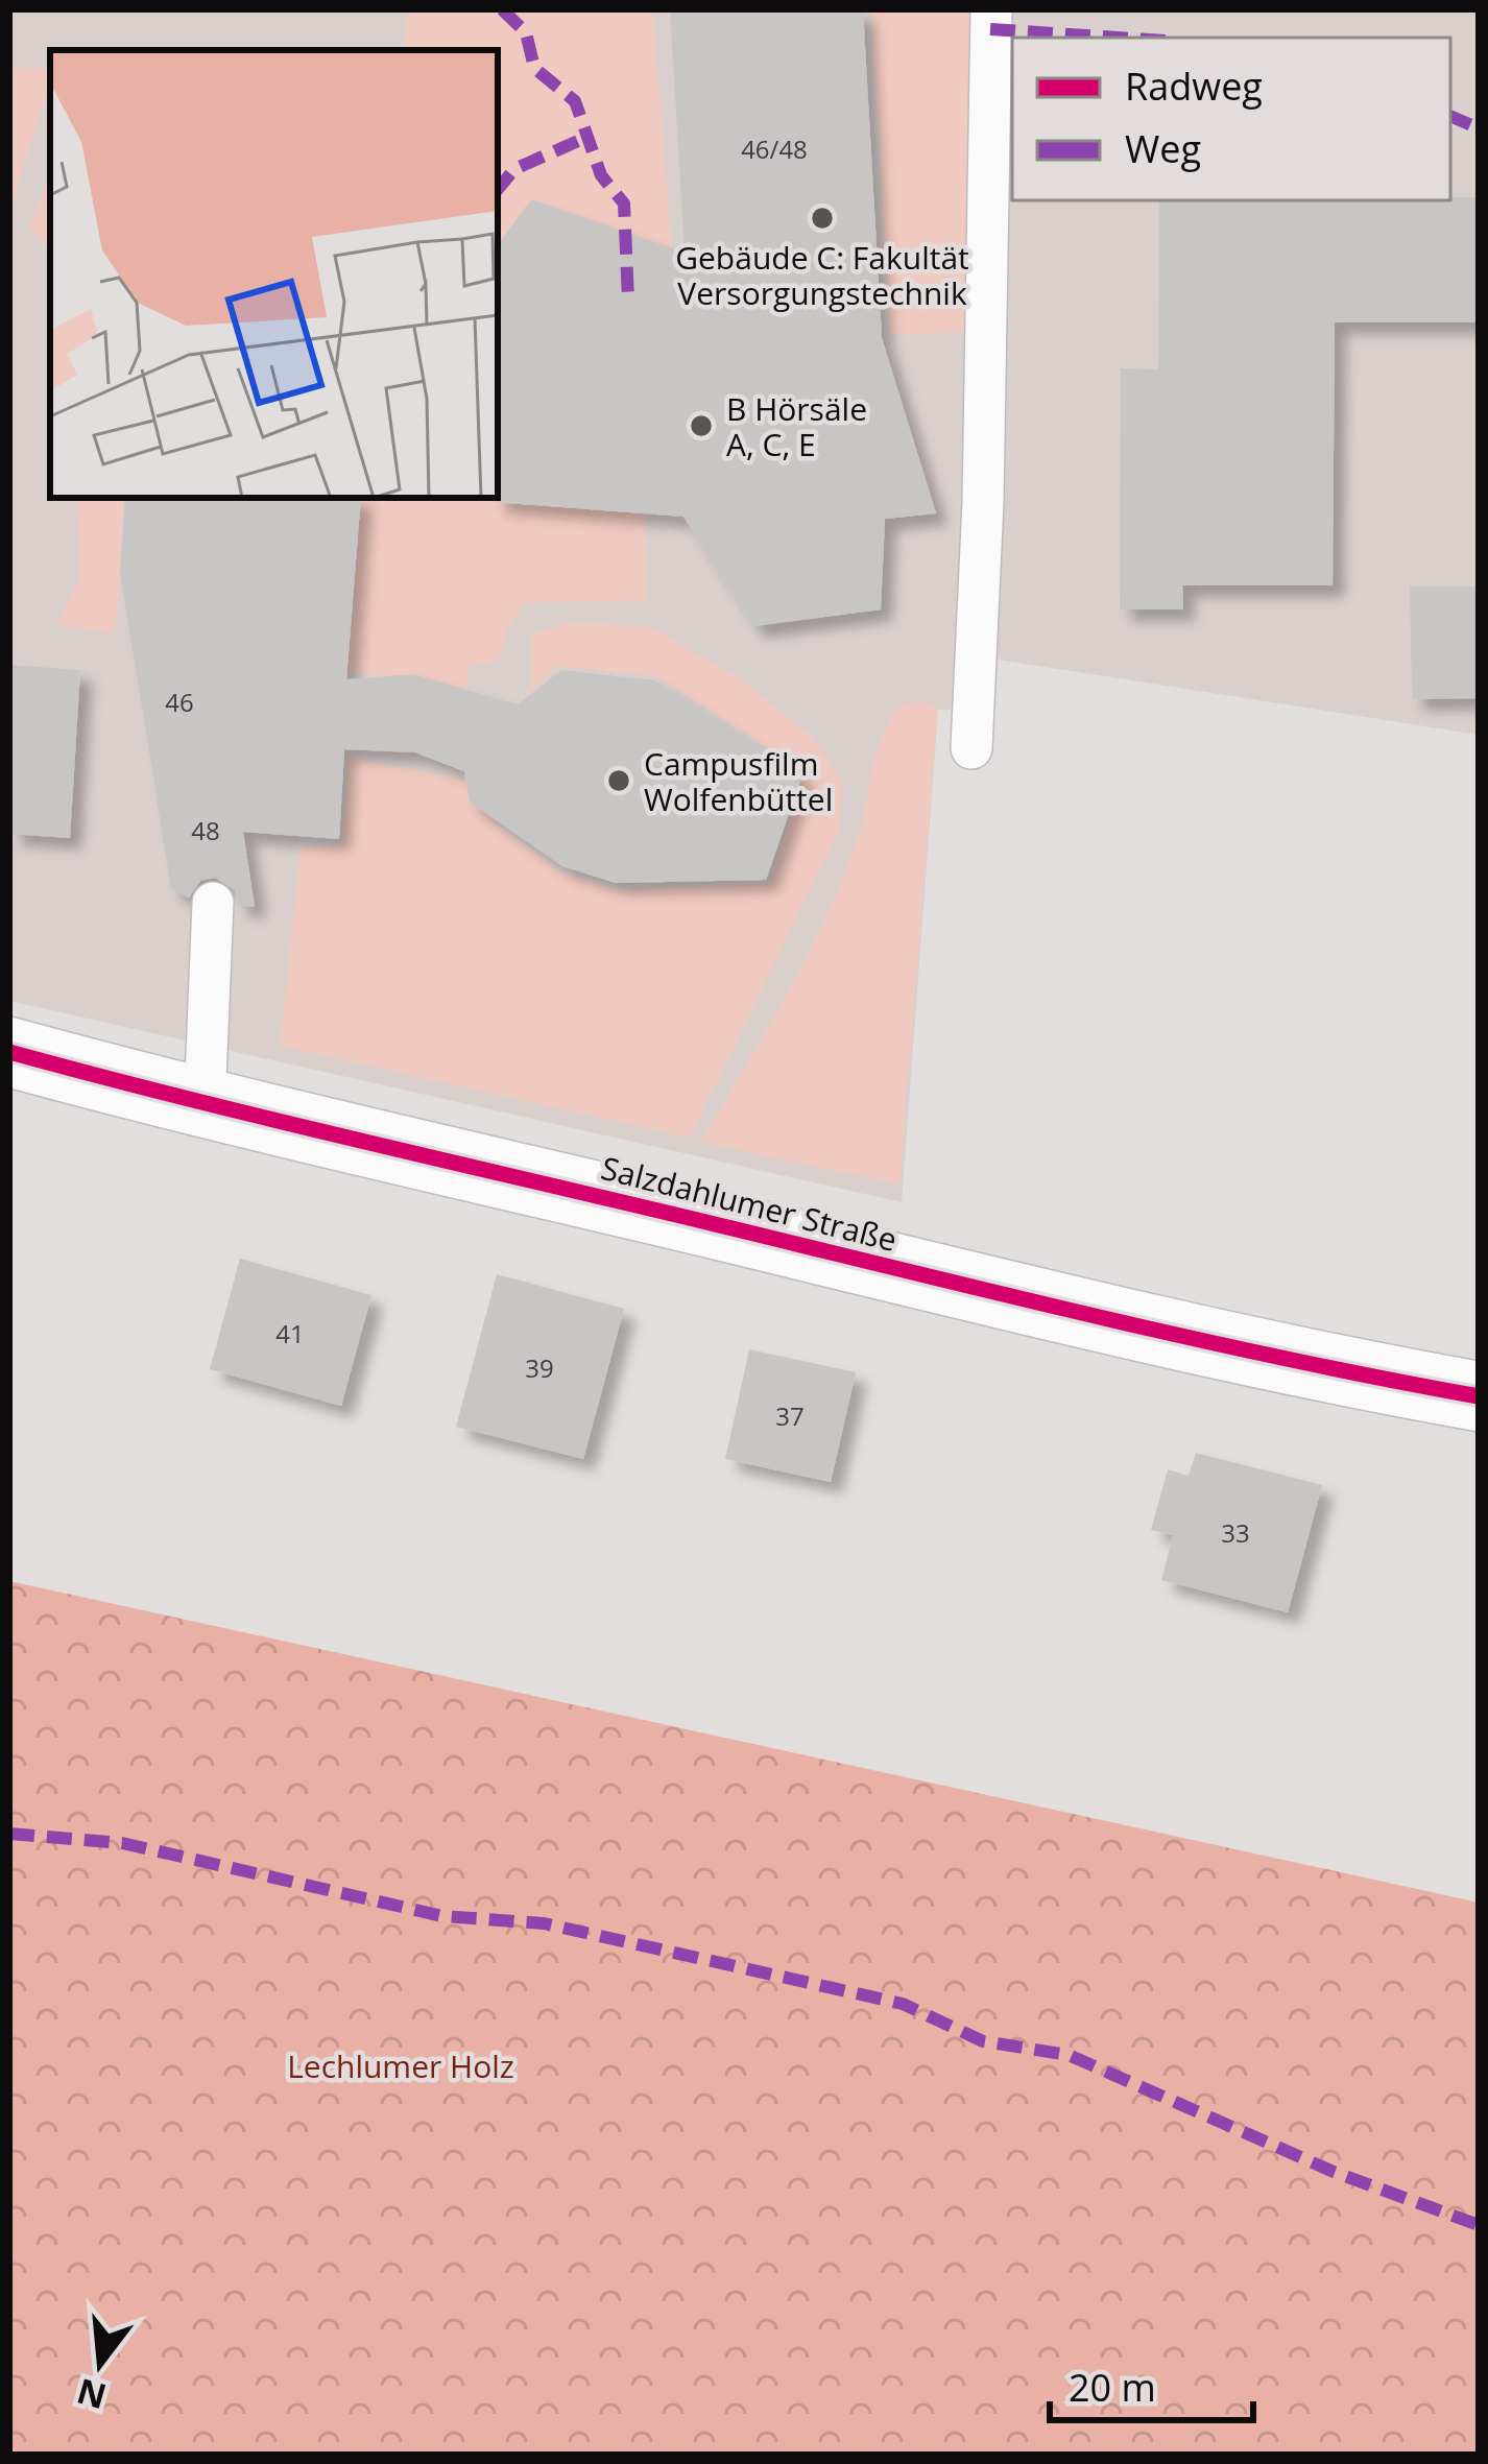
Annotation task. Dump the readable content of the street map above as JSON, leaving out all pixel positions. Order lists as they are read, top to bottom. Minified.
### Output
{"streets":{"main road":["Salzdahlumer Straße"]},"parks":["Lechlumer Holz"],"places":["Gebäude C: Fakultät Versorgungstechnik","B Hörsäle A, C, E","Campusfilm Wolfenbüttel"],"house_numbers":["46/48","46","48","41","39","37","33"],"legend":["Radweg","Weg"],"scale_bar":"20 m","north":"bottom"}
